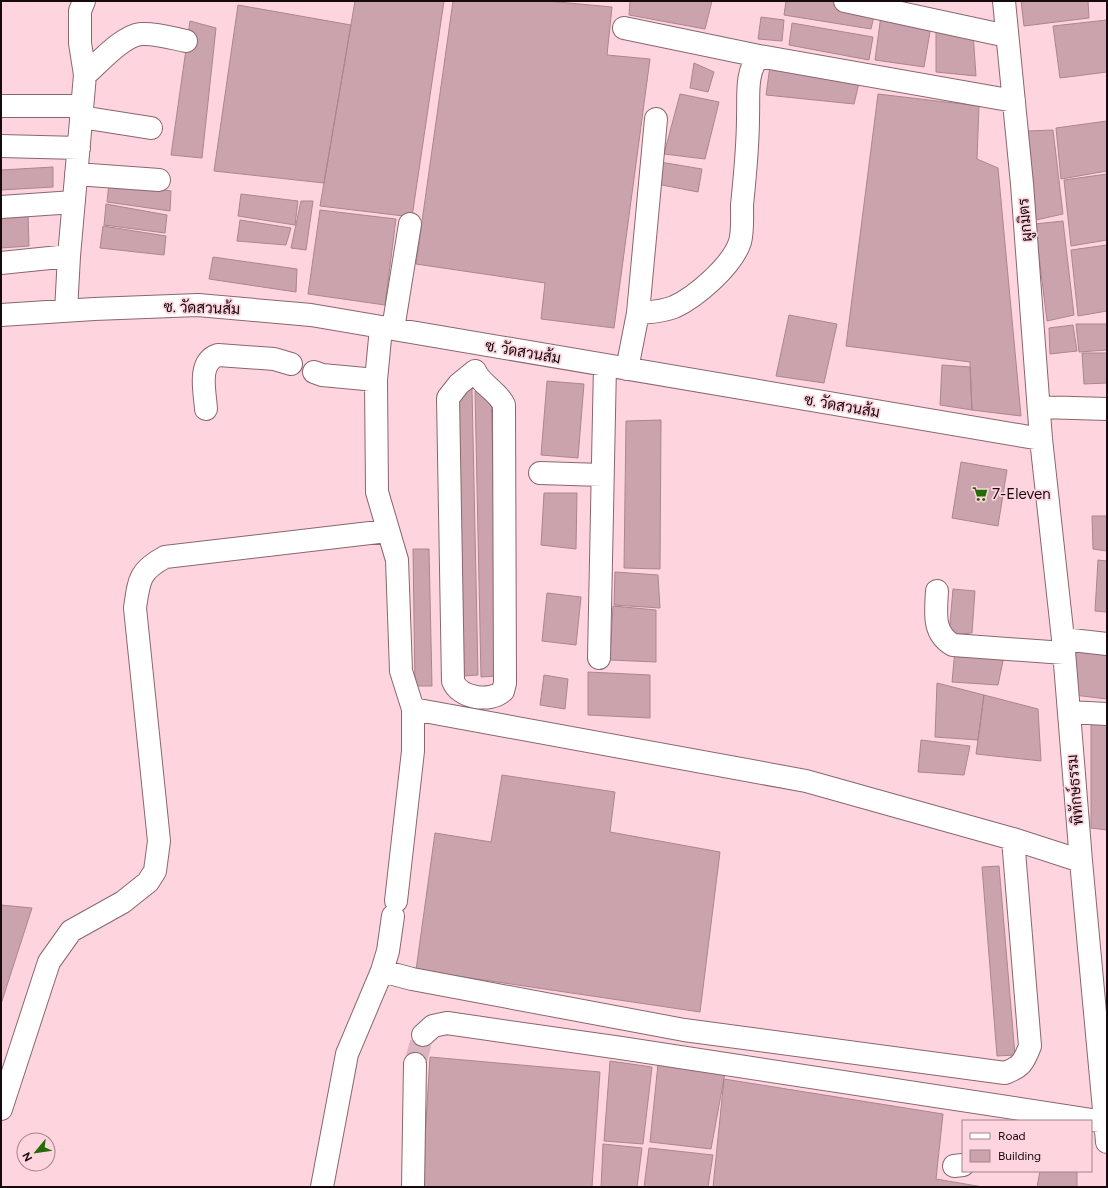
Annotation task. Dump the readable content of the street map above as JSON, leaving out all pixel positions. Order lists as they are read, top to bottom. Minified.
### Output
{"streets":{"street":["ผูกมิตร","ซ. วัดสวนส้ม","พิทักษ์ธรรม"]},"crossings":[["ผูกมิตร","ซ. วัดสวนส้ม"],["ผูกมิตร","พิทักษ์ธรรม"],["ซ. วัดสวนส้ม","พิทักษ์ธรรม"]],"places":{"supermarket":["7-Eleven"]},"legend":["Road","Building"],"north":"bottom left"}
